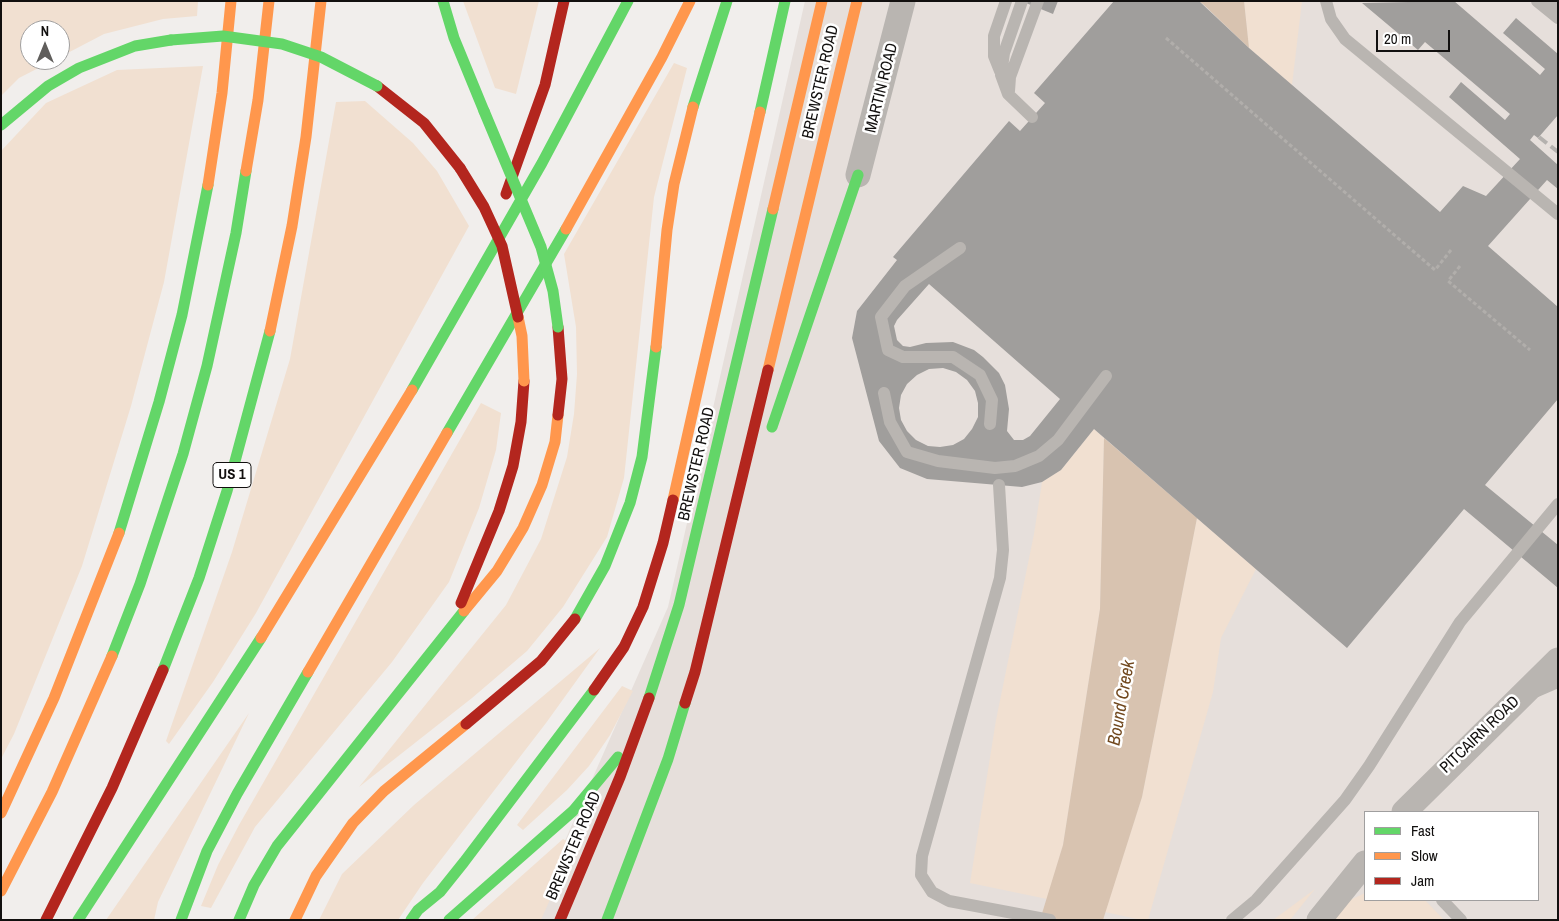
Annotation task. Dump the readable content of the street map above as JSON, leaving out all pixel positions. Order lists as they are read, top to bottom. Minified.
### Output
{"streets":{"main road":["BREWSTER ROAD","US 1"],"street":["MARTIN ROAD","PITCAIRN ROAD"]},"water":["Bound Creek"],"legend":["Fast","Slow","Jam"],"scale_bar":"20 m","north":"top"}
